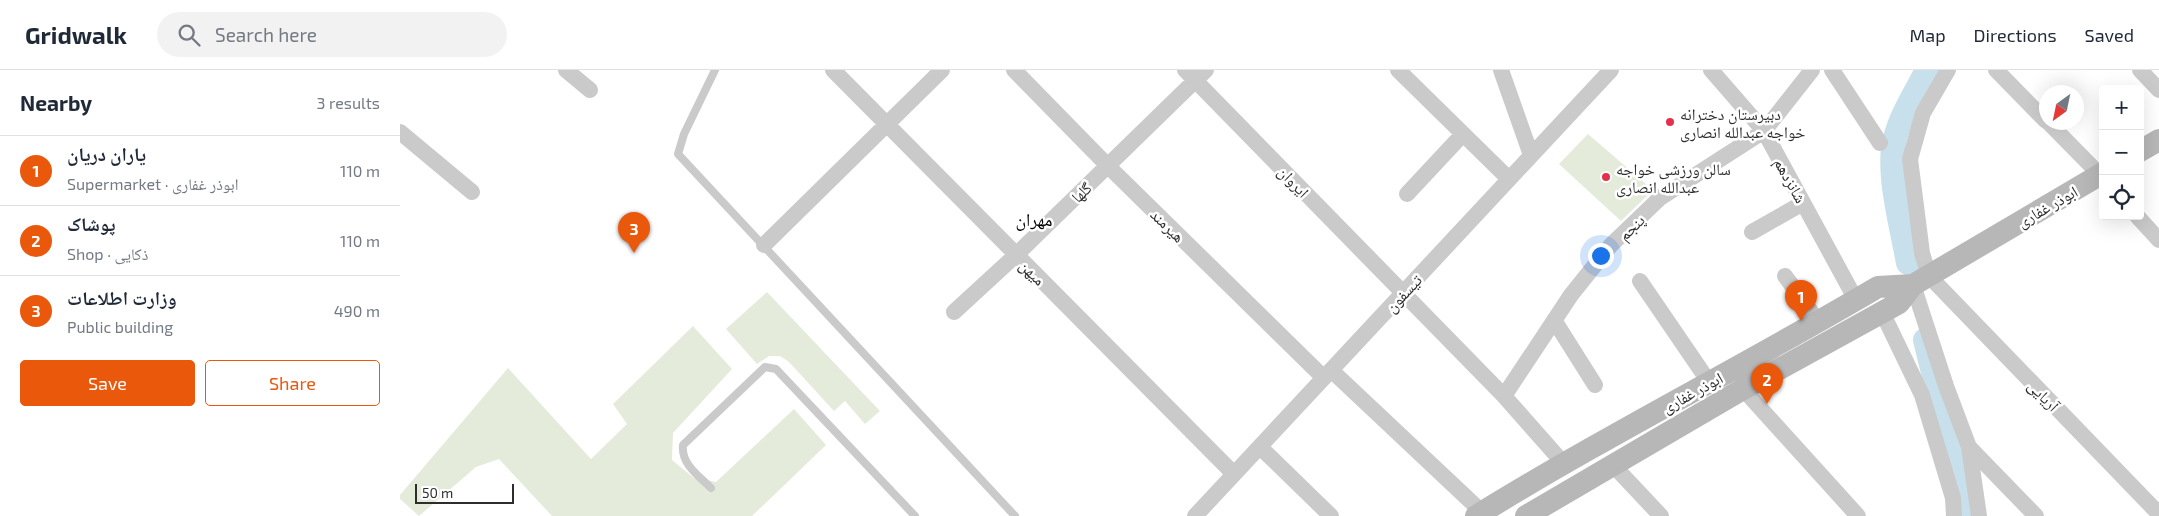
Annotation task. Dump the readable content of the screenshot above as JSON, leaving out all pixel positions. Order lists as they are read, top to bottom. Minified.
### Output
{"streets":{"main road":["ابوذر غفاری"],"street":["شانزدهم","ایروان","گلها","هیرمند","پنجم","میهن","تیسفون","آریایی"]},"crossings":[["شانزدهم","ابوذر غفاری"],["شانزدهم","پنجم"],["ایروان","گلها"],["ایروان","ابوذر غفاری"],["ایروان","پنجم"],["ایروان","تیسفون"],["گلها","هیرمند"],["گلها","میهن"],["ابوذر غفاری","هیرمند"],["ابوذر غفاری","آریایی"],["هیرمند","تیسفون"],["میهن","تیسفون"]],"districts":["مهران"],"places":["دبیرستان دخترانه خواجه عبدالله انصاری","سالن ورزشی خواجه عبدالله انصاری"],"scale_bar":"50 m","north":"bottom left","page":{"header":"Gridwalk","search":"Search here","nav":["Map","Directions","Saved"],"heading":["Nearby","3 results"],"map_buttons":["+","−"],"list":[{"mark":"1","name":"یاران دریان","note":"Supermarket · ابوذر غفاری","value":"110 m"},{"mark":"2","name":"پوشاک","note":"Shop · ذکایی","value":"110 m"},{"mark":"3","name":"وزارت اطلاعات","note":"Public building","value":"490 m"}],"pins":["3","1","2"],"buttons":["Save","Share"],"scale":"50 m"}}
